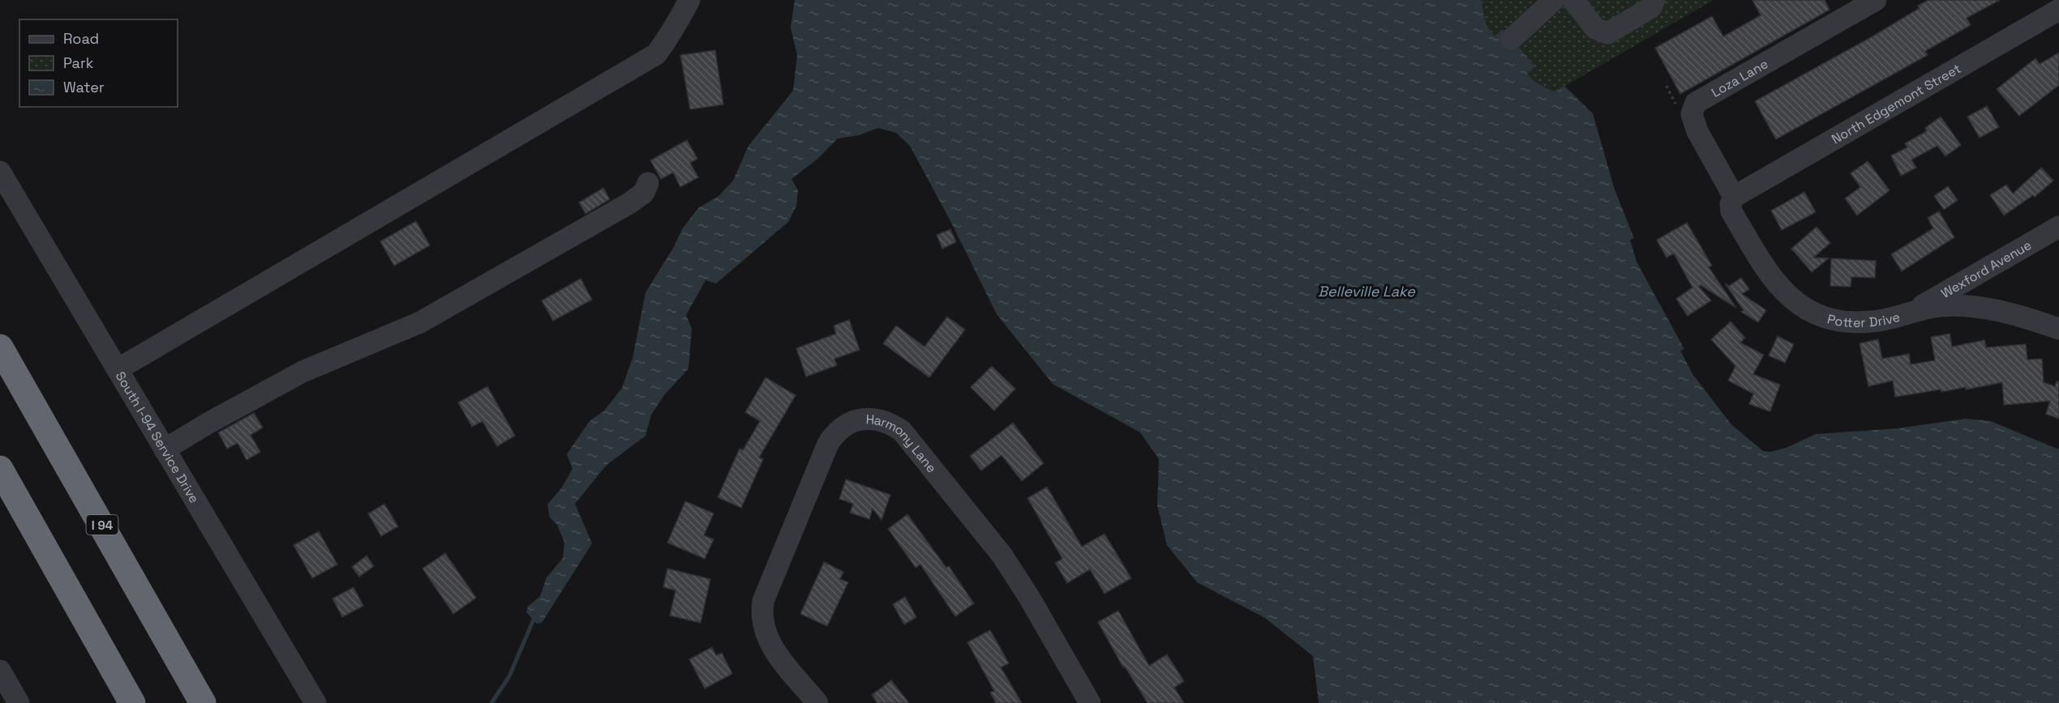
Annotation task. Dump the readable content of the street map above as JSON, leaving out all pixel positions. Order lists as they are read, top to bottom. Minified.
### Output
{"streets":{"highway":["I 94"],"street":["Loza Lane","North Edgemont Street","Wexford Avenue","Potter Drive","South I-94 Service Drive","Harmony Lane"]},"crossings":[["Loza Lane","North Edgemont Street"],["Loza Lane","Potter Drive"],["North Edgemont Street","Potter Drive"],["Wexford Avenue","Potter Drive"]],"water":["Belleville Lake"],"legend":["Road","Park","Water"]}
